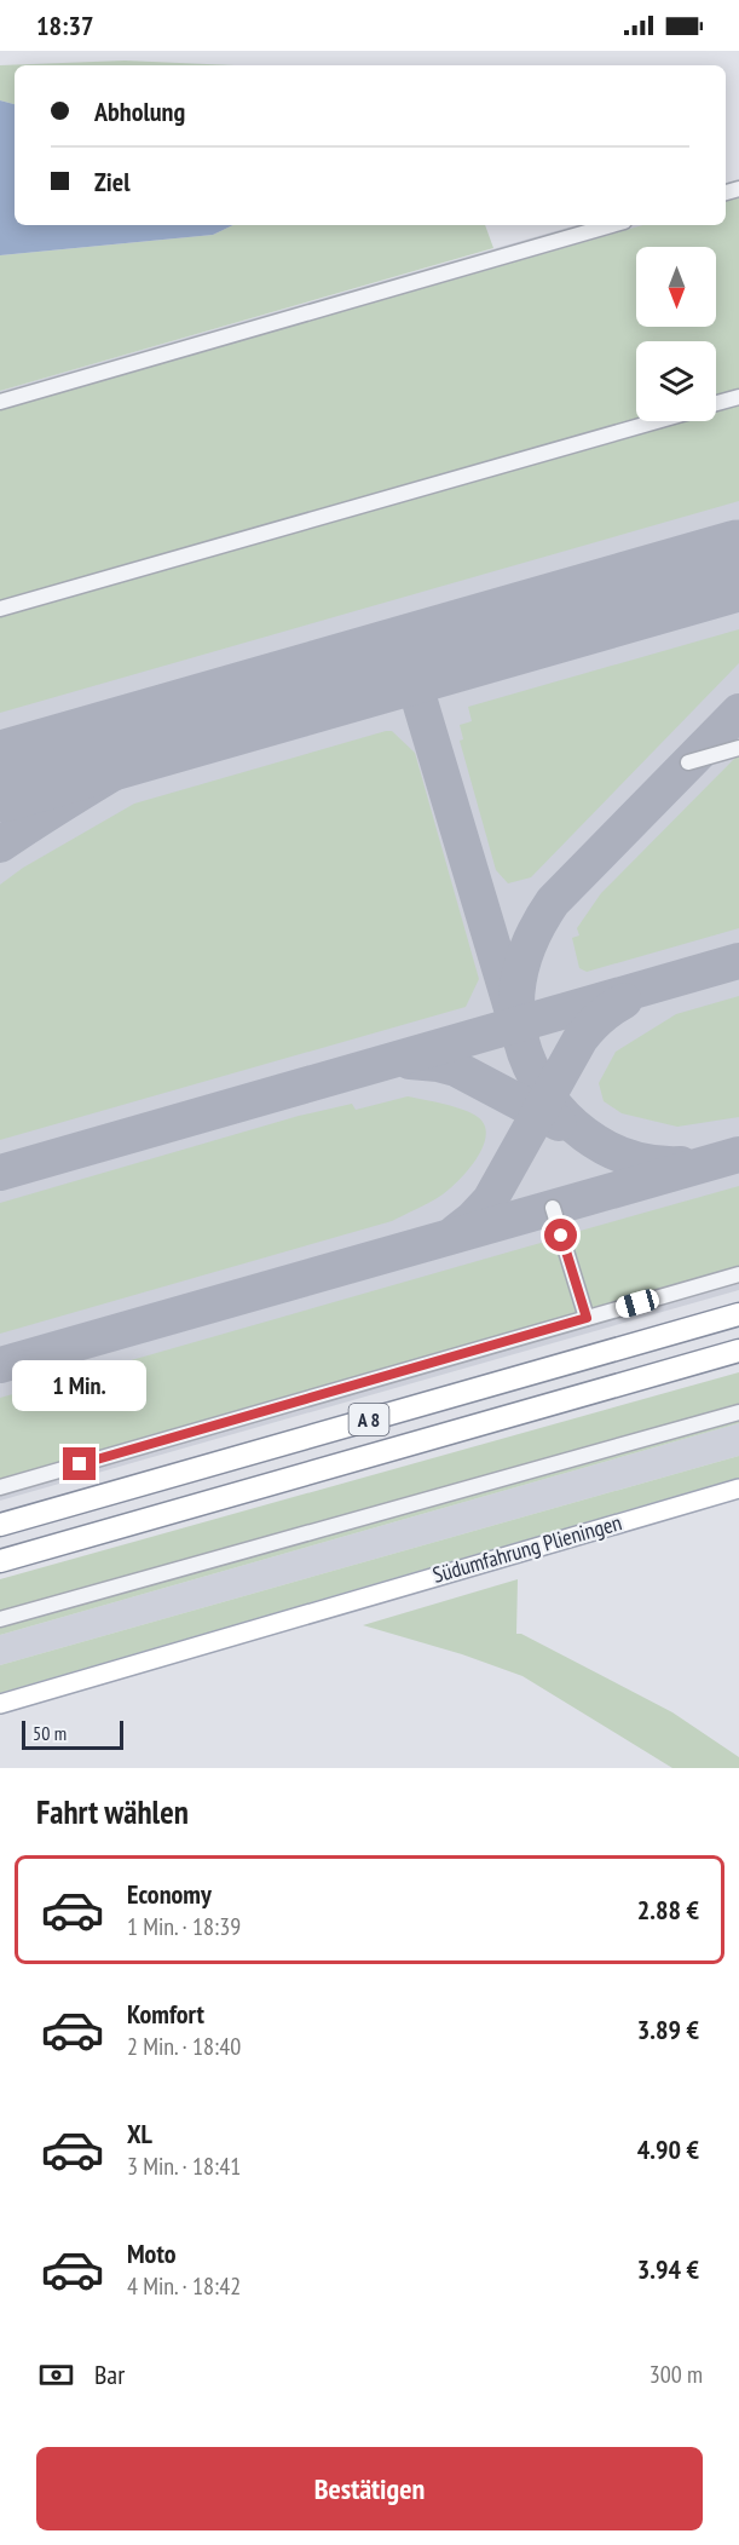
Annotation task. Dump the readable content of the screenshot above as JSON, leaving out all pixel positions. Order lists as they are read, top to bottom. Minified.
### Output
{"streets":{"highway":["A 8"],"main road":["Südumfahrung Plieningen"]},"scale_bar":"50 m","north":"bottom","page":{"status":"18:37","banner":["Abholung","Ziel"],"bubble":"1 Min.","scale":"50 m","heading":"Fahrt wählen","list":[{"name":"Economy","note":"1 Min. · 18:39","value":"2.88 €"},{"name":"Komfort","note":"2 Min. · 18:40","value":"3.89 €"},{"name":"XL","note":"3 Min. · 18:41","value":"4.90 €"},{"name":"Moto","note":"4 Min. · 18:42","value":"3.94 €"}],"pay":["Bar","300 m"],"buttons":"Bestätigen"}}
